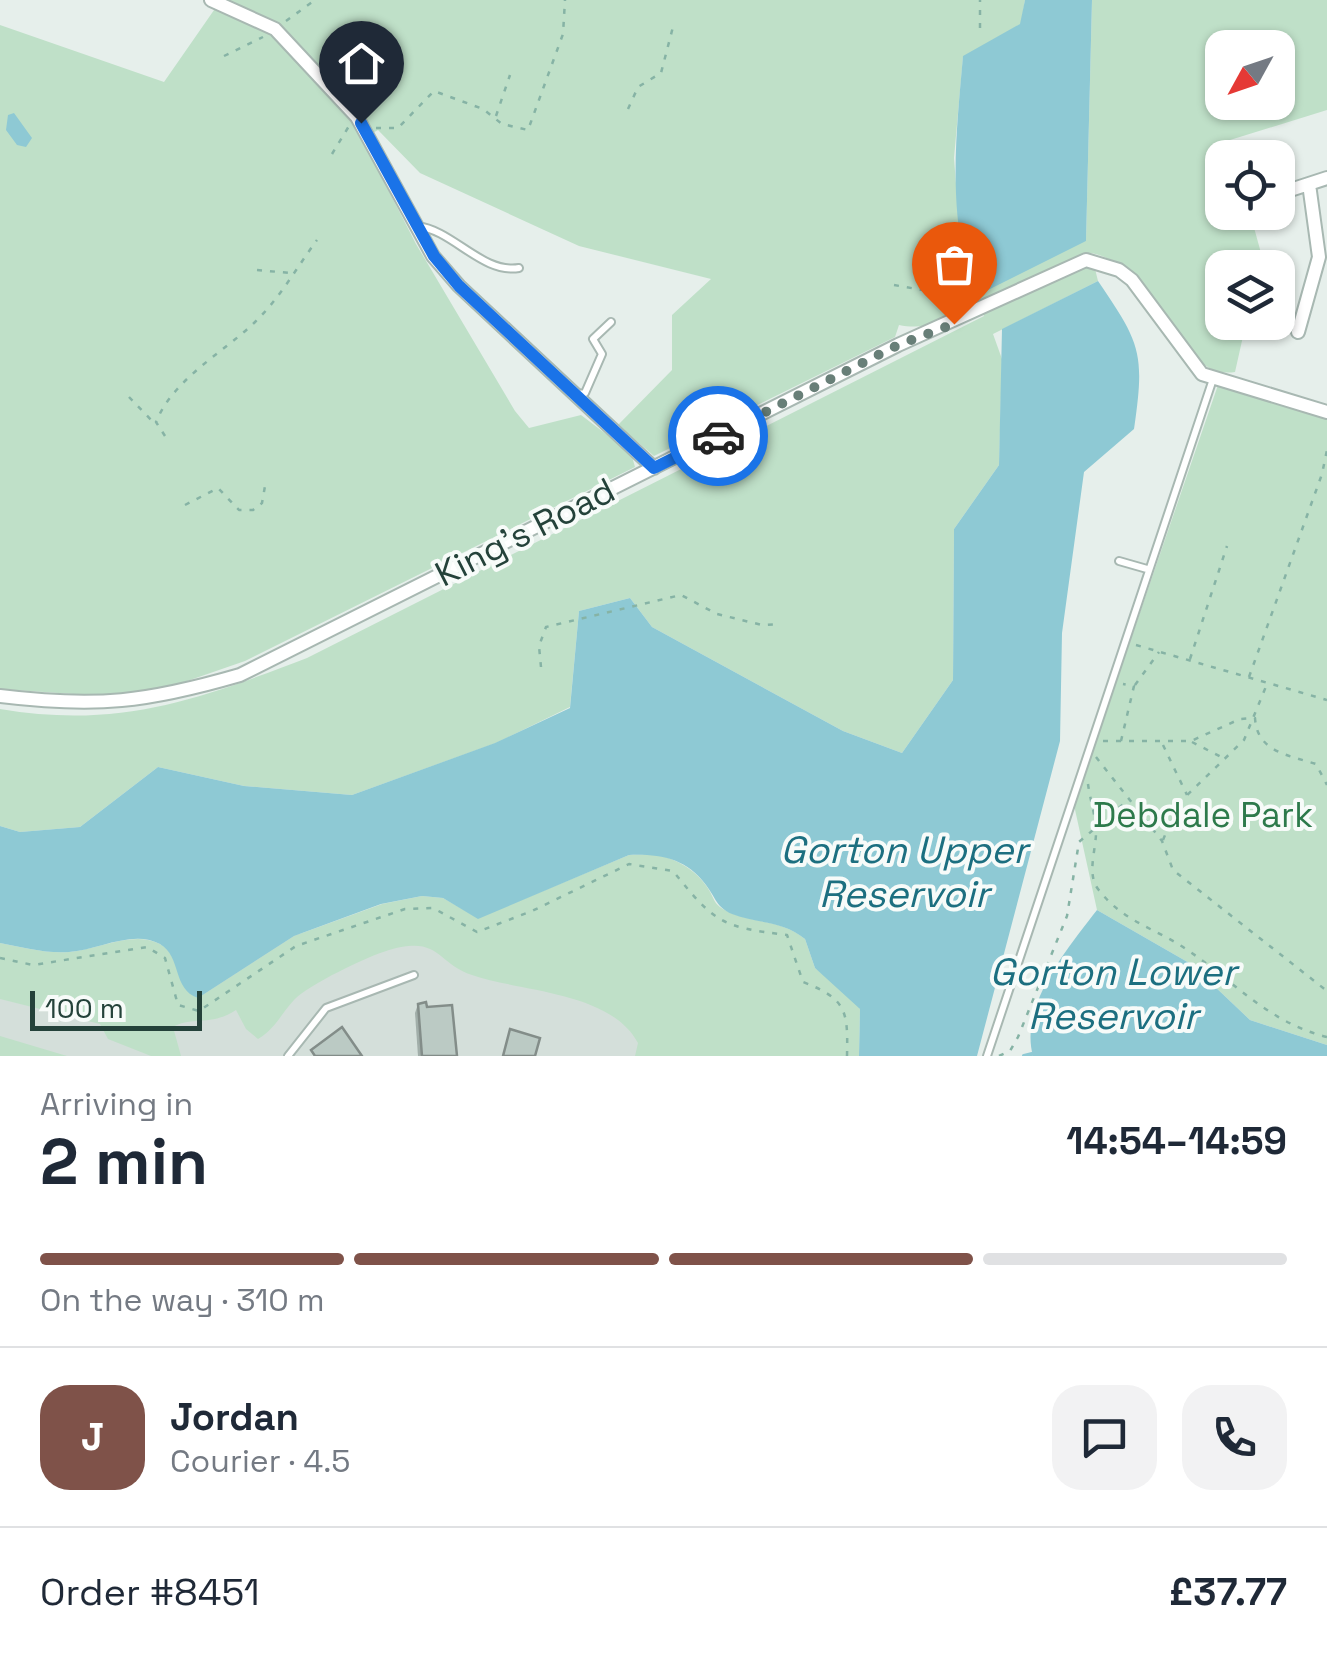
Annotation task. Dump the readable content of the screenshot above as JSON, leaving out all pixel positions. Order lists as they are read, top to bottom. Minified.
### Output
{"streets":{"street":["King's Road"]},"water":["Gorton Upper Reservoir","Gorton Lower Reservoir"],"parks":["Debdale Park"],"scale_bar":"100 m","north":"bottom left","page":{"scale":"100 m","heading":["2 min","Arriving in","14:54–14:59"],"panel":["Jordan","Courier · 4.5","Order #8451","£37.77"],"bar":"On the way · 310 m","round":"J"}}
